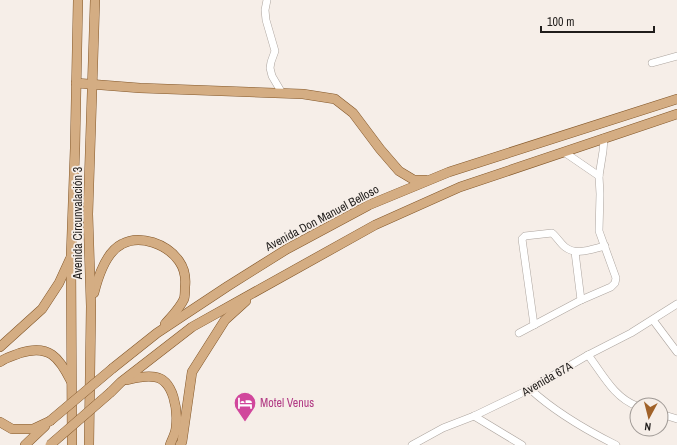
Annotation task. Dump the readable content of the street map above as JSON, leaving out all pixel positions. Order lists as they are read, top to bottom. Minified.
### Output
{"streets":{"main road":["Avenida Don Manuel Belloso","Avenida Circunvalación 3"],"street":["Avenida 67A"]},"places":{"hotel":["Motel Venus"]},"scale_bar":"100 m","north":"bottom"}
